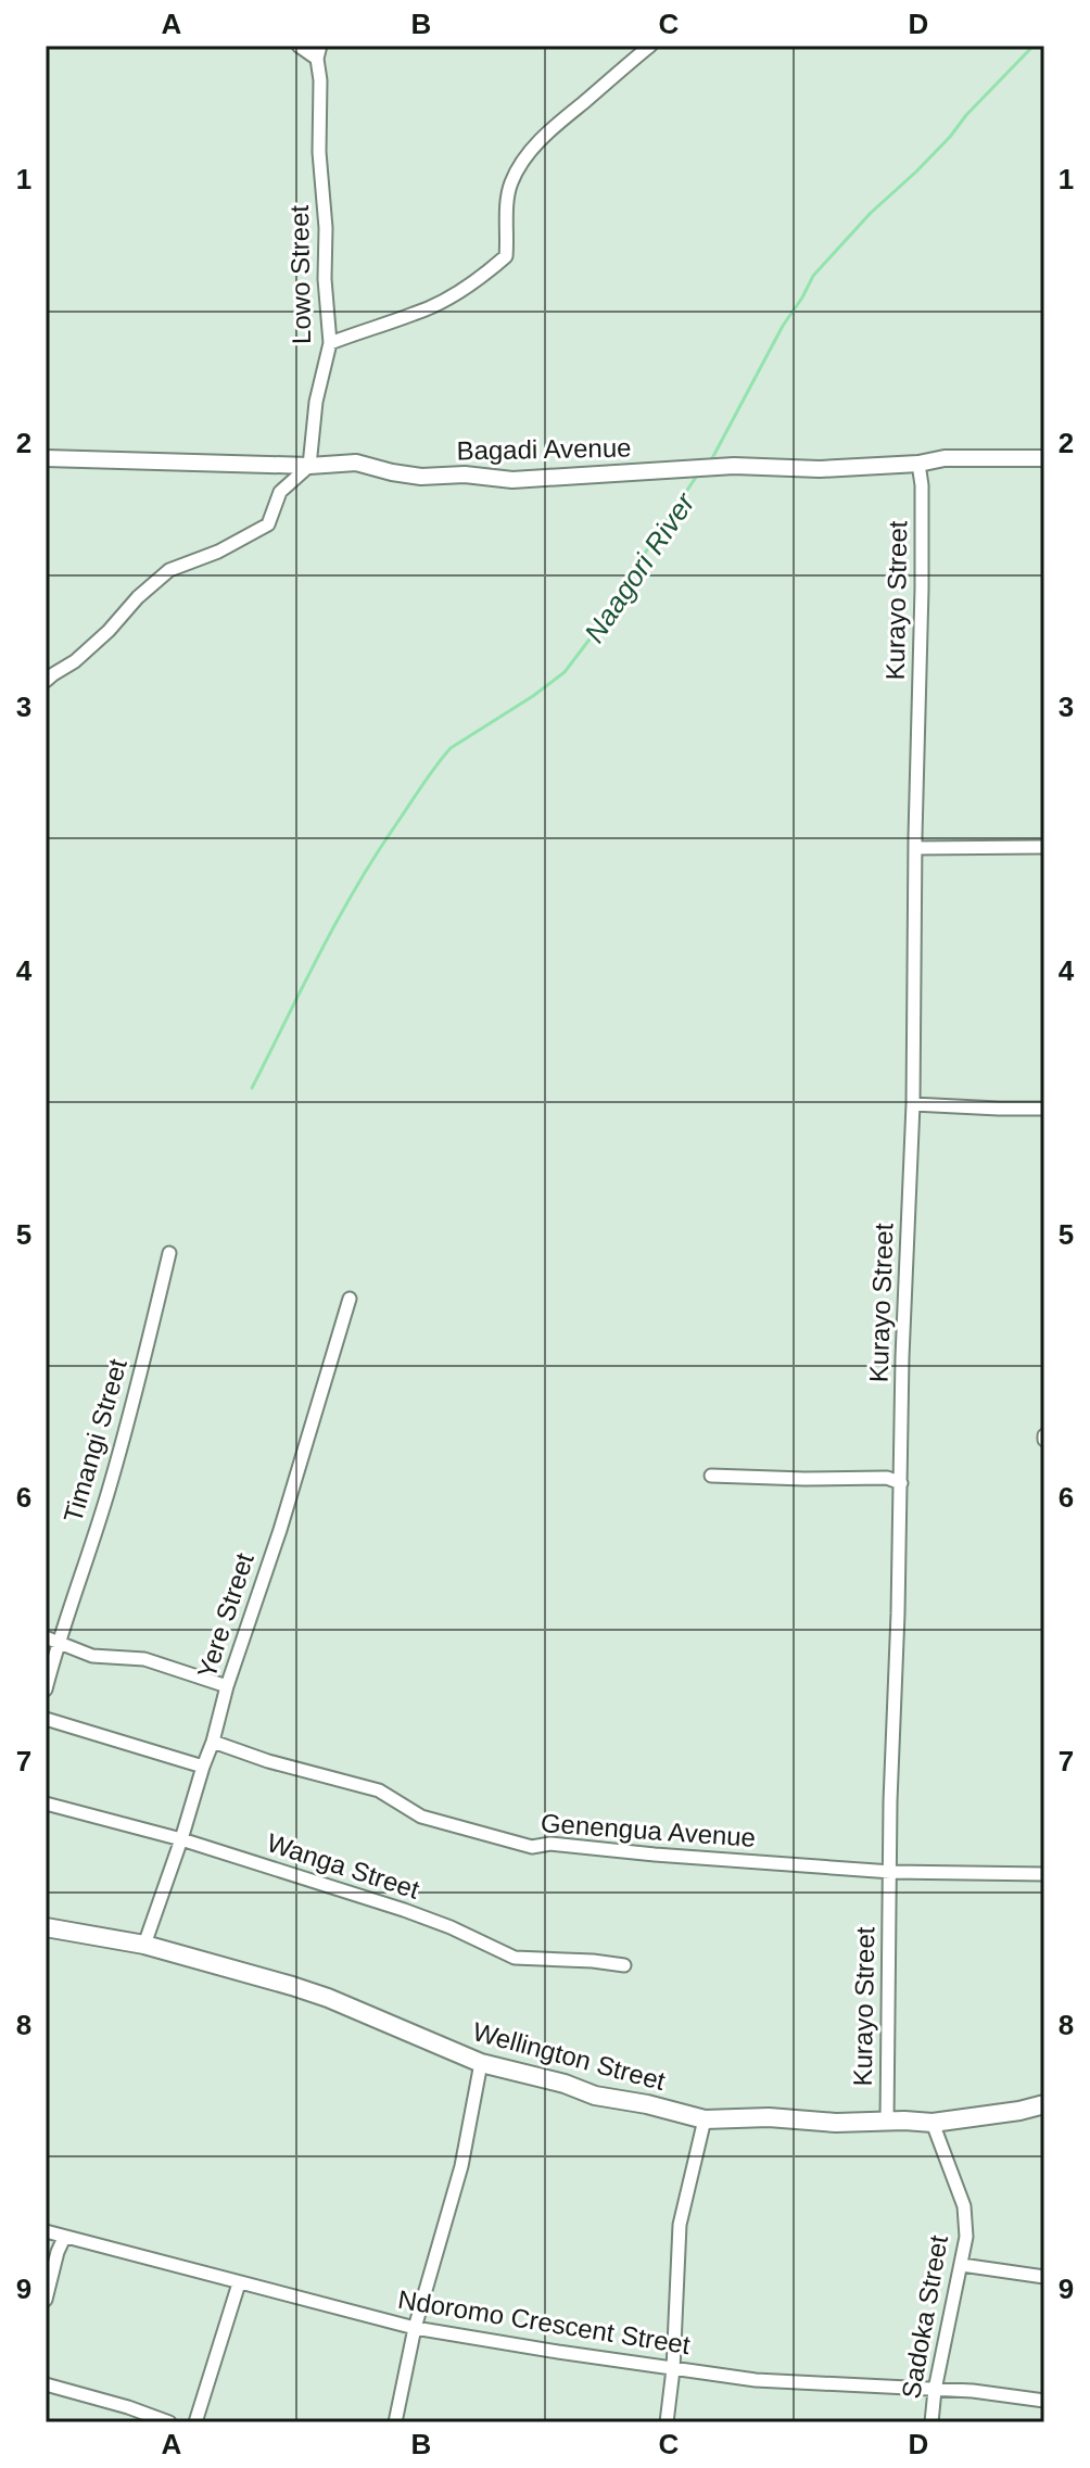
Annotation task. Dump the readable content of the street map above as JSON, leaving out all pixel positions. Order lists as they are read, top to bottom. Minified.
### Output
{"streets":{"main road":["Wellington Street"],"street":["Lowo Street","Bagadi Avenue","Kurayo Street","Timangi Street","Yere Street","Genengua Avenue","Wanga Street","Sadoka Street","Ndoromo Crescent Street"]},"crossings":[["Lowo Street","Bagadi Avenue"],["Bagadi Avenue","Kurayo Street"],["Kurayo Street","Genengua Avenue"],["Kurayo Street","Wellington Street"],["Yere Street","Genengua Avenue"],["Yere Street","Wanga Street"],["Yere Street","Wellington Street"],["Wellington Street","Sadoka Street"],["Sadoka Street","Ndoromo Crescent Street"]],"water":["Naagori River"],"grid":{"columns":["A","B","C","D"],"rows":["1","2","3","4","5","6","7","8","9"]}}
